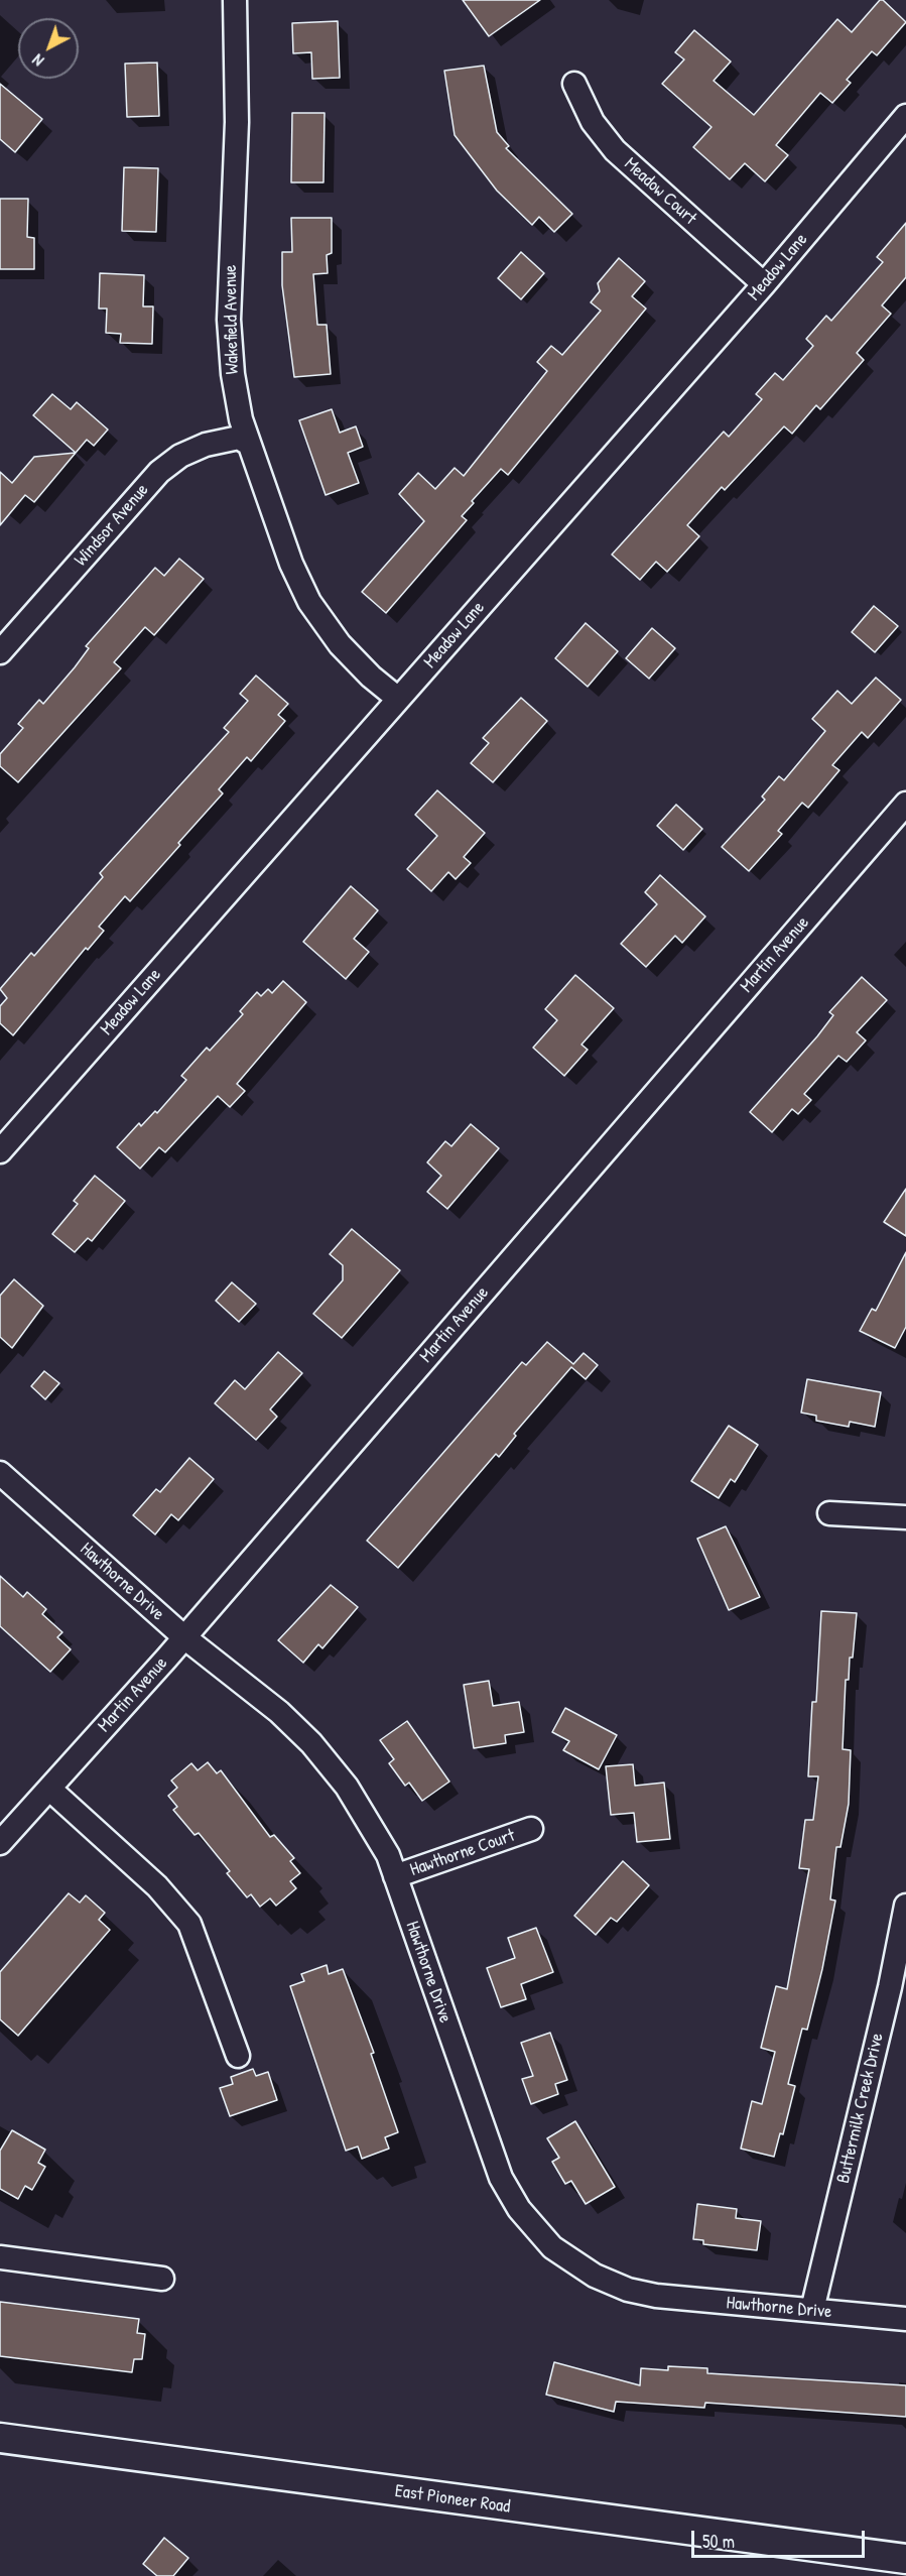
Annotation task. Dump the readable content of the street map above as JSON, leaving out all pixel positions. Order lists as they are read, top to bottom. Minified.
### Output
{"streets":{"main road":["East Pioneer Road"],"street":["Meadow Court","Meadow Lane","Wakefield Avenue","Windsor Avenue","Martin Avenue","Hawthorne Drive","Hawthorne Court","Buttermilk Creek Drive"]},"crossings":[["Meadow Court","Meadow Lane"],["Meadow Lane","Wakefield Avenue"],["Wakefield Avenue","Windsor Avenue"],["Martin Avenue","Hawthorne Drive"],["Hawthorne Drive","Hawthorne Court"],["Hawthorne Drive","Buttermilk Creek Drive"]],"scale_bar":"50 m","north":"bottom left"}
